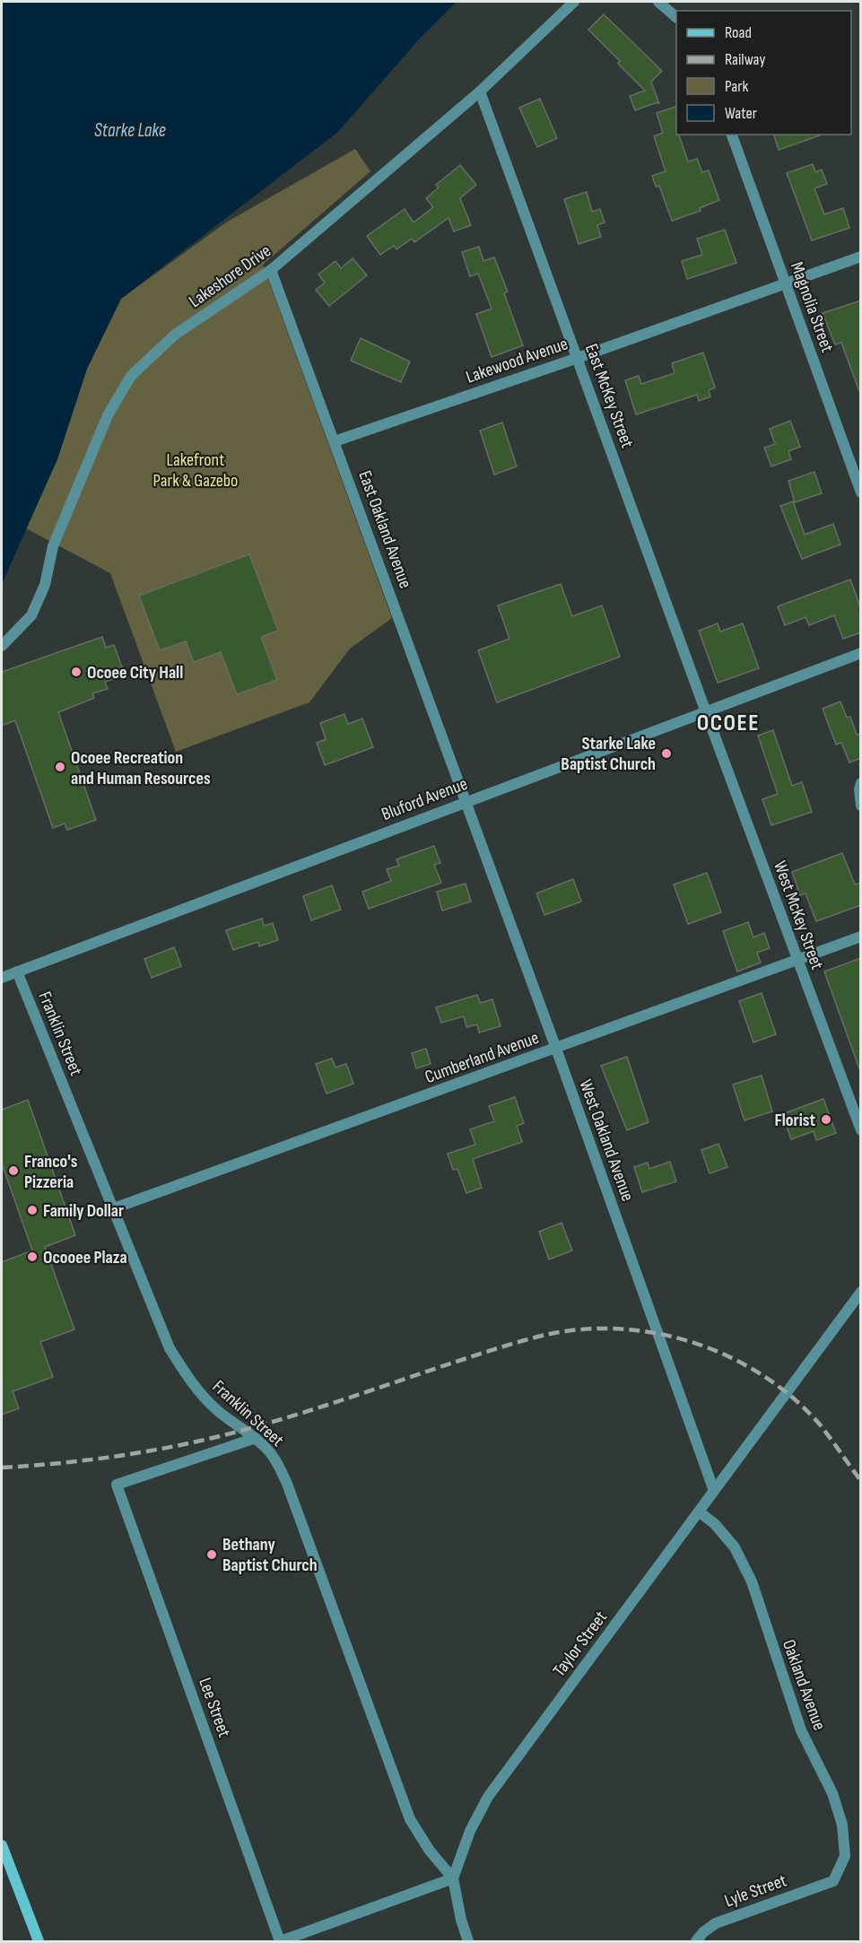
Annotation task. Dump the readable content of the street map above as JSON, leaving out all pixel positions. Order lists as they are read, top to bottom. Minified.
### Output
{"streets":{"street":["Lakeshore Drive","Magnolia Street","Lakewood Avenue","East McKey Street","East Oakland Avenue","Bluford Avenue","West McKey Street","Franklin Street","Cumberland Avenue","West Oakland Avenue","Taylor Street","Oakland Avenue","Lee Street","Lyle Street"]},"crossings":[["Lakeshore Drive","East McKey Street"],["Lakeshore Drive","East Oakland Avenue"],["Magnolia Street","Lakewood Avenue"],["Lakewood Avenue","East McKey Street"],["Lakewood Avenue","East Oakland Avenue"],["East McKey Street","Bluford Avenue"],["East McKey Street","West McKey Street"],["East Oakland Avenue","Bluford Avenue"],["East Oakland Avenue","West Oakland Avenue"],["Bluford Avenue","West McKey Street"],["Bluford Avenue","Franklin Street"],["Bluford Avenue","West Oakland Avenue"],["West McKey Street","Cumberland Avenue"],["Franklin Street","Cumberland Avenue"],["Franklin Street","Taylor Street"],["Franklin Street","Lee Street"],["Cumberland Avenue","West Oakland Avenue"],["West Oakland Avenue","Taylor Street"],["Taylor Street","Oakland Avenue"],["Oakland Avenue","Lyle Street"]],"districts":["OCOEE"],"water":["Starke Lake"],"parks":["Lakefront Park & Gazebo"],"places":["Ocoee City Hall","Starke Lake Baptist Church","Ocoee Recreation and Human Resources","Florist","Franco's Pizzeria","Family Dollar","Ocooee Plaza","Bethany Baptist Church"],"legend":["Road","Railway","Park","Water"]}
